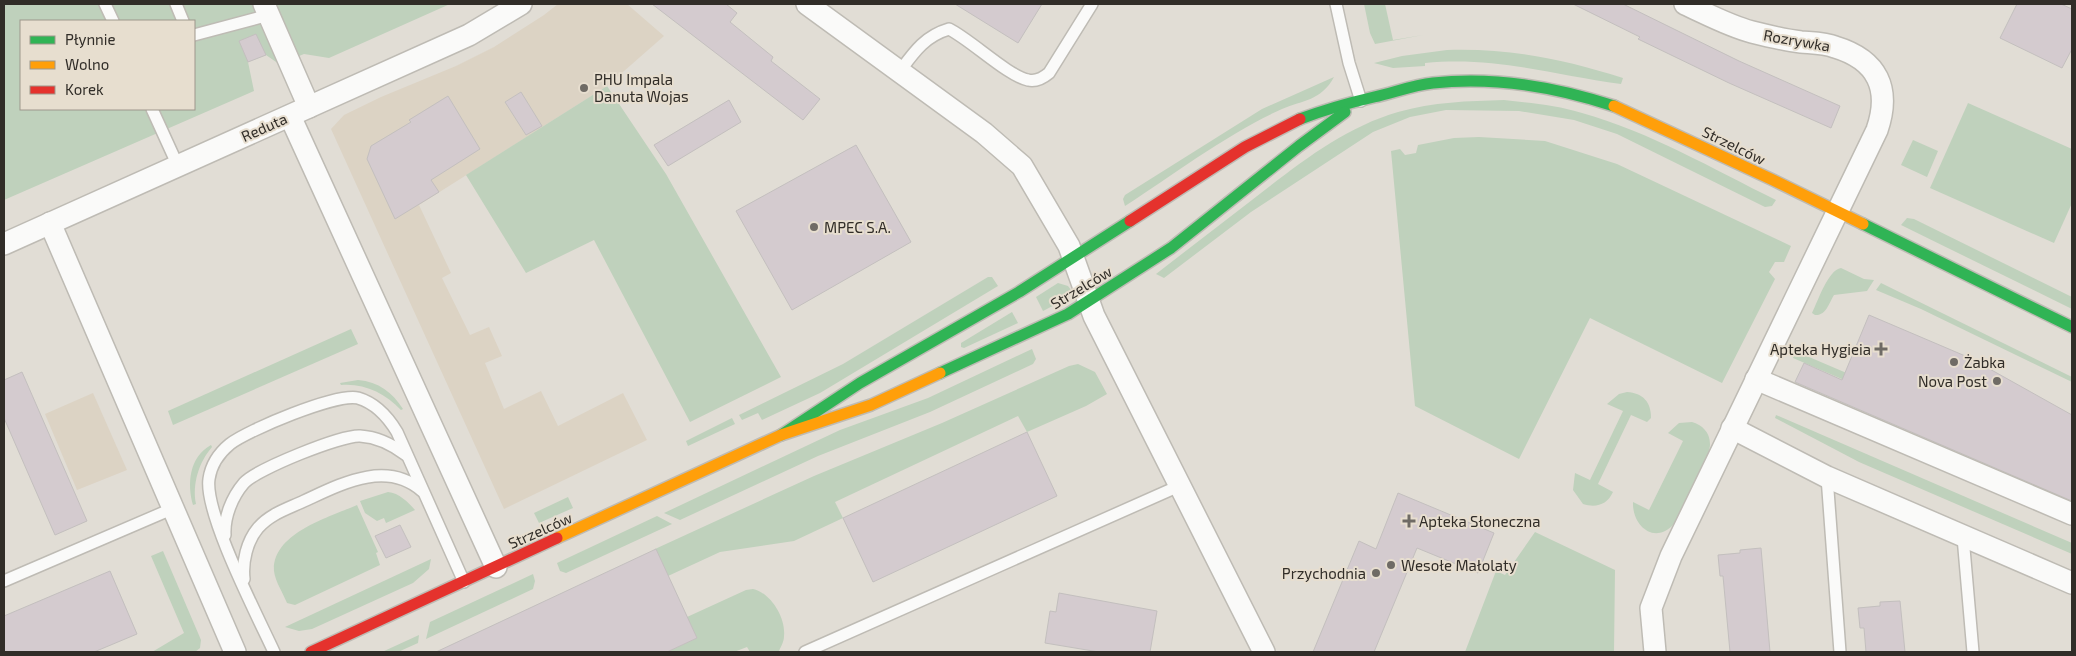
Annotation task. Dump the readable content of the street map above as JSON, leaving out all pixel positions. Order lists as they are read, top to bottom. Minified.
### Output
{"streets":{"street":["Rozrywka","Reduta","Strzelców"]},"crossings":[["Rozrywka","Strzelców"]],"places":{"other":["PHU Impala Danuta Wojas","MPEC S.A.","Żabka","Nova Post","Wesołe Małolaty","Przychodnia"],"health":["Apteka Hygieia","Apteka Słoneczna"]},"legend":["Płynnie","Wolno","Korek"]}
